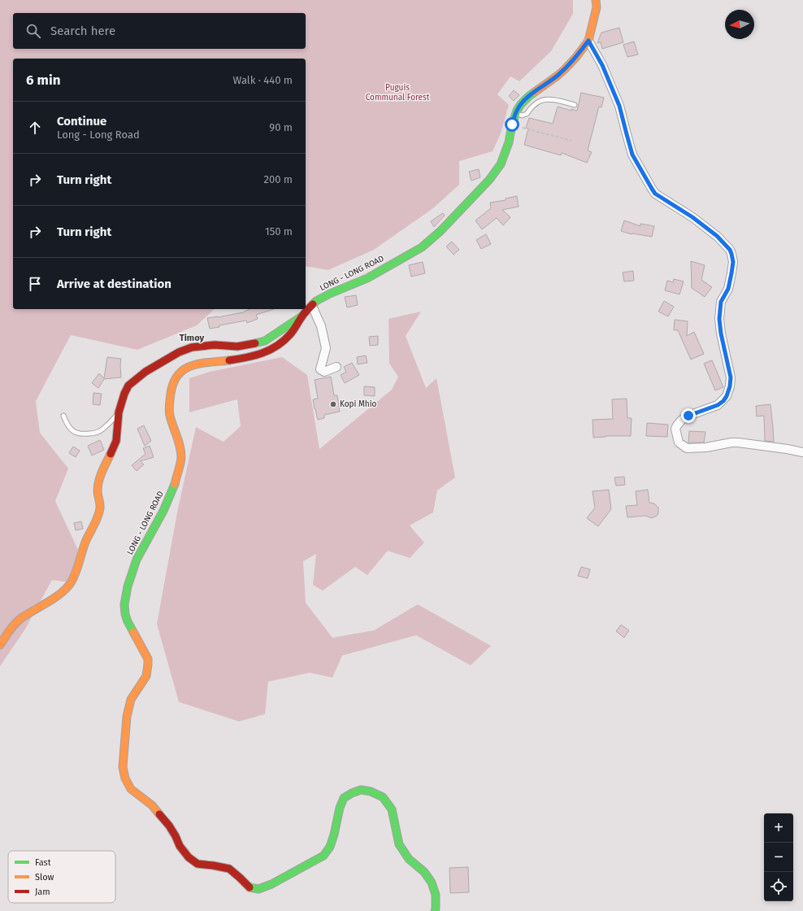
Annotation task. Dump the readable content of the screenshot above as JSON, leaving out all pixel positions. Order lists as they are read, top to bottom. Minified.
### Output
{"streets":{"main road":["LONG - LONG ROAD"]},"districts":["Timoy"],"parks":["Puguis Communal Forest"],"places":["Kopi Mhio"],"legend":["Fast","Slow","Jam"],"north":"left","page":{"search":"Search here","heading":["6 min","Walk · 440 m"],"list":[["Continue","Long - Long Road","90 m"],["Turn right","200 m"],["Turn right","150 m"],"Arrive at destination"],"map_buttons":["+","−"]}}
